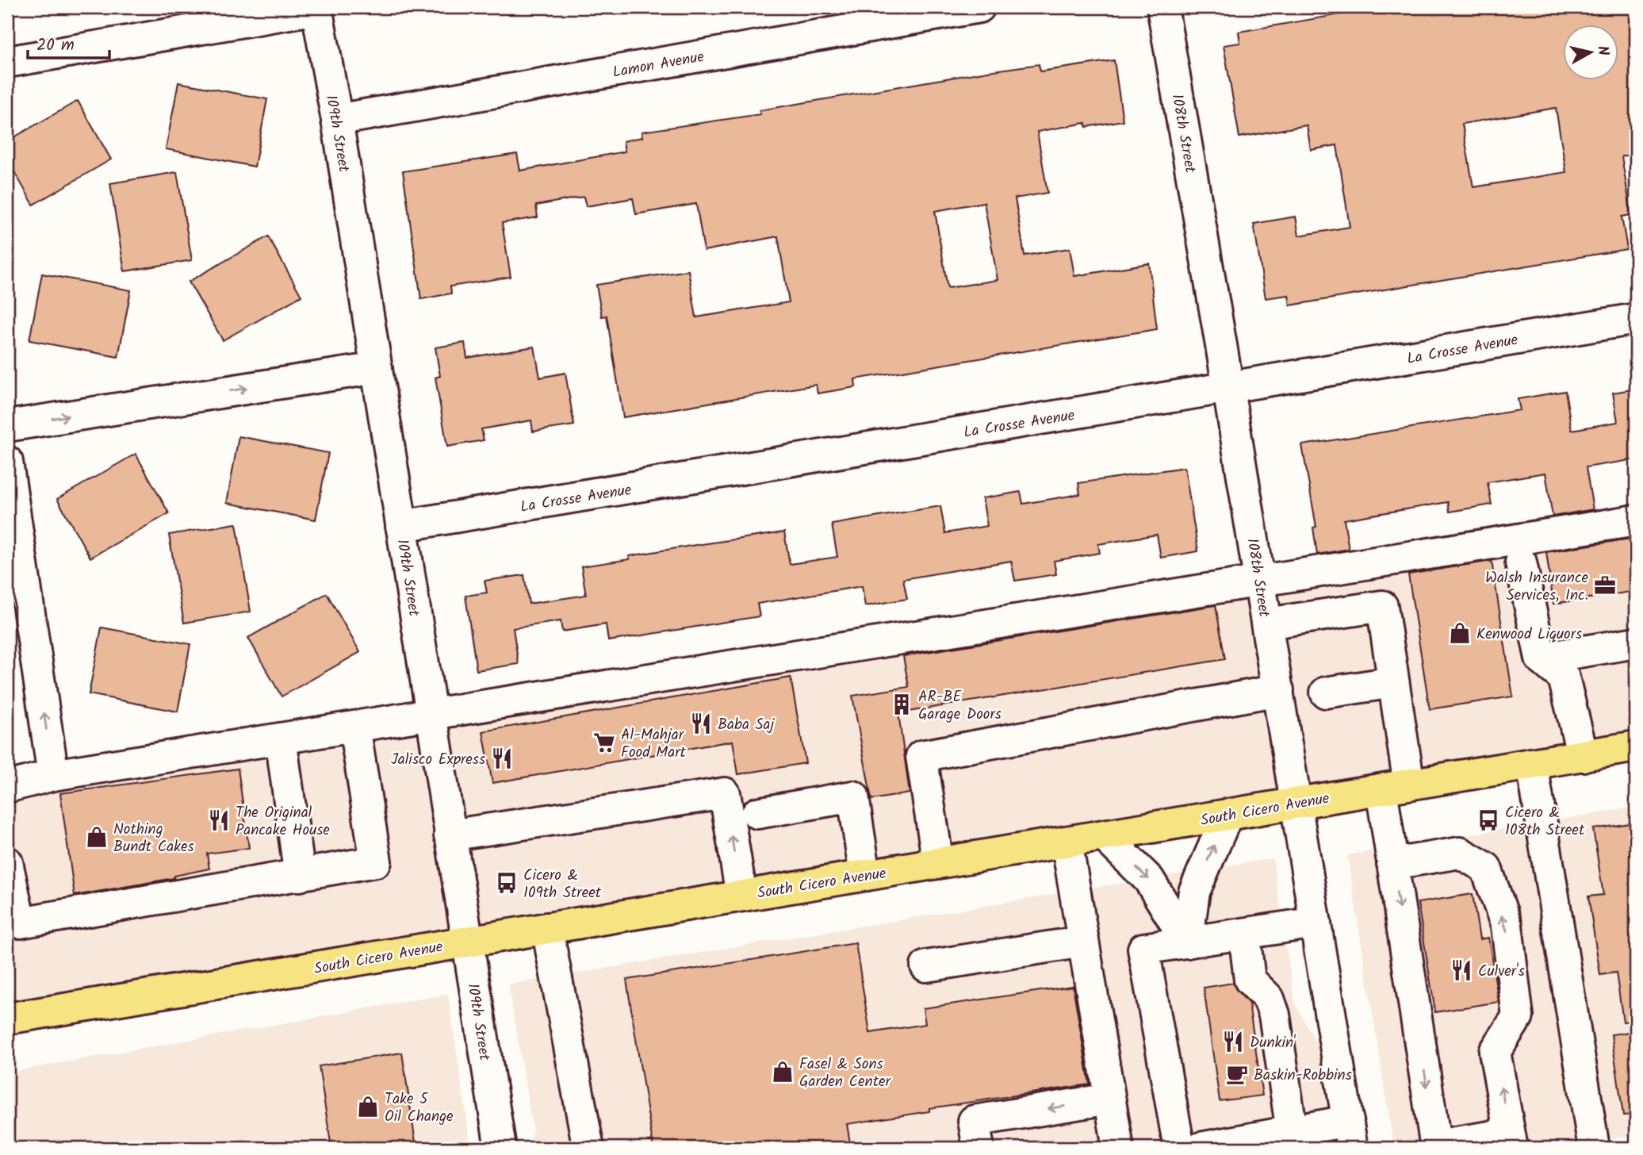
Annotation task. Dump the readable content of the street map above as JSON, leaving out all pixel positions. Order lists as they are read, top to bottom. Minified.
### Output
{"streets":{"main road":["South Cicero Avenue"],"street":["Lamon Avenue","109th Street","108th Street","La Crosse Avenue"]},"crossings":[["Lamon Avenue","109th Street"],["109th Street","La Crosse Avenue"],["109th Street","South Cicero Avenue"],["108th Street","La Crosse Avenue"],["108th Street","South Cicero Avenue"]],"places":{"office":["Walsh Insurance Services, Inc."],"shop":["Kenwood Liquors","Nothing Bundt Cakes","Fasel & Sons Garden Center","Take 5 Oil Change"],"building":["AR-BE Garage Doors"],"restaurant":["Baba Saj","Jalisco Express","The Original Pancake House","Culver's","Dunkin'"],"supermarket":["Al-Mahjar Food Mart"],"bus stop":["Cicero & 108th Street","Cicero & 109th Street"],"cafe":["Baskin-Robbins"]},"scale_bar":"20 m","north":"right"}
